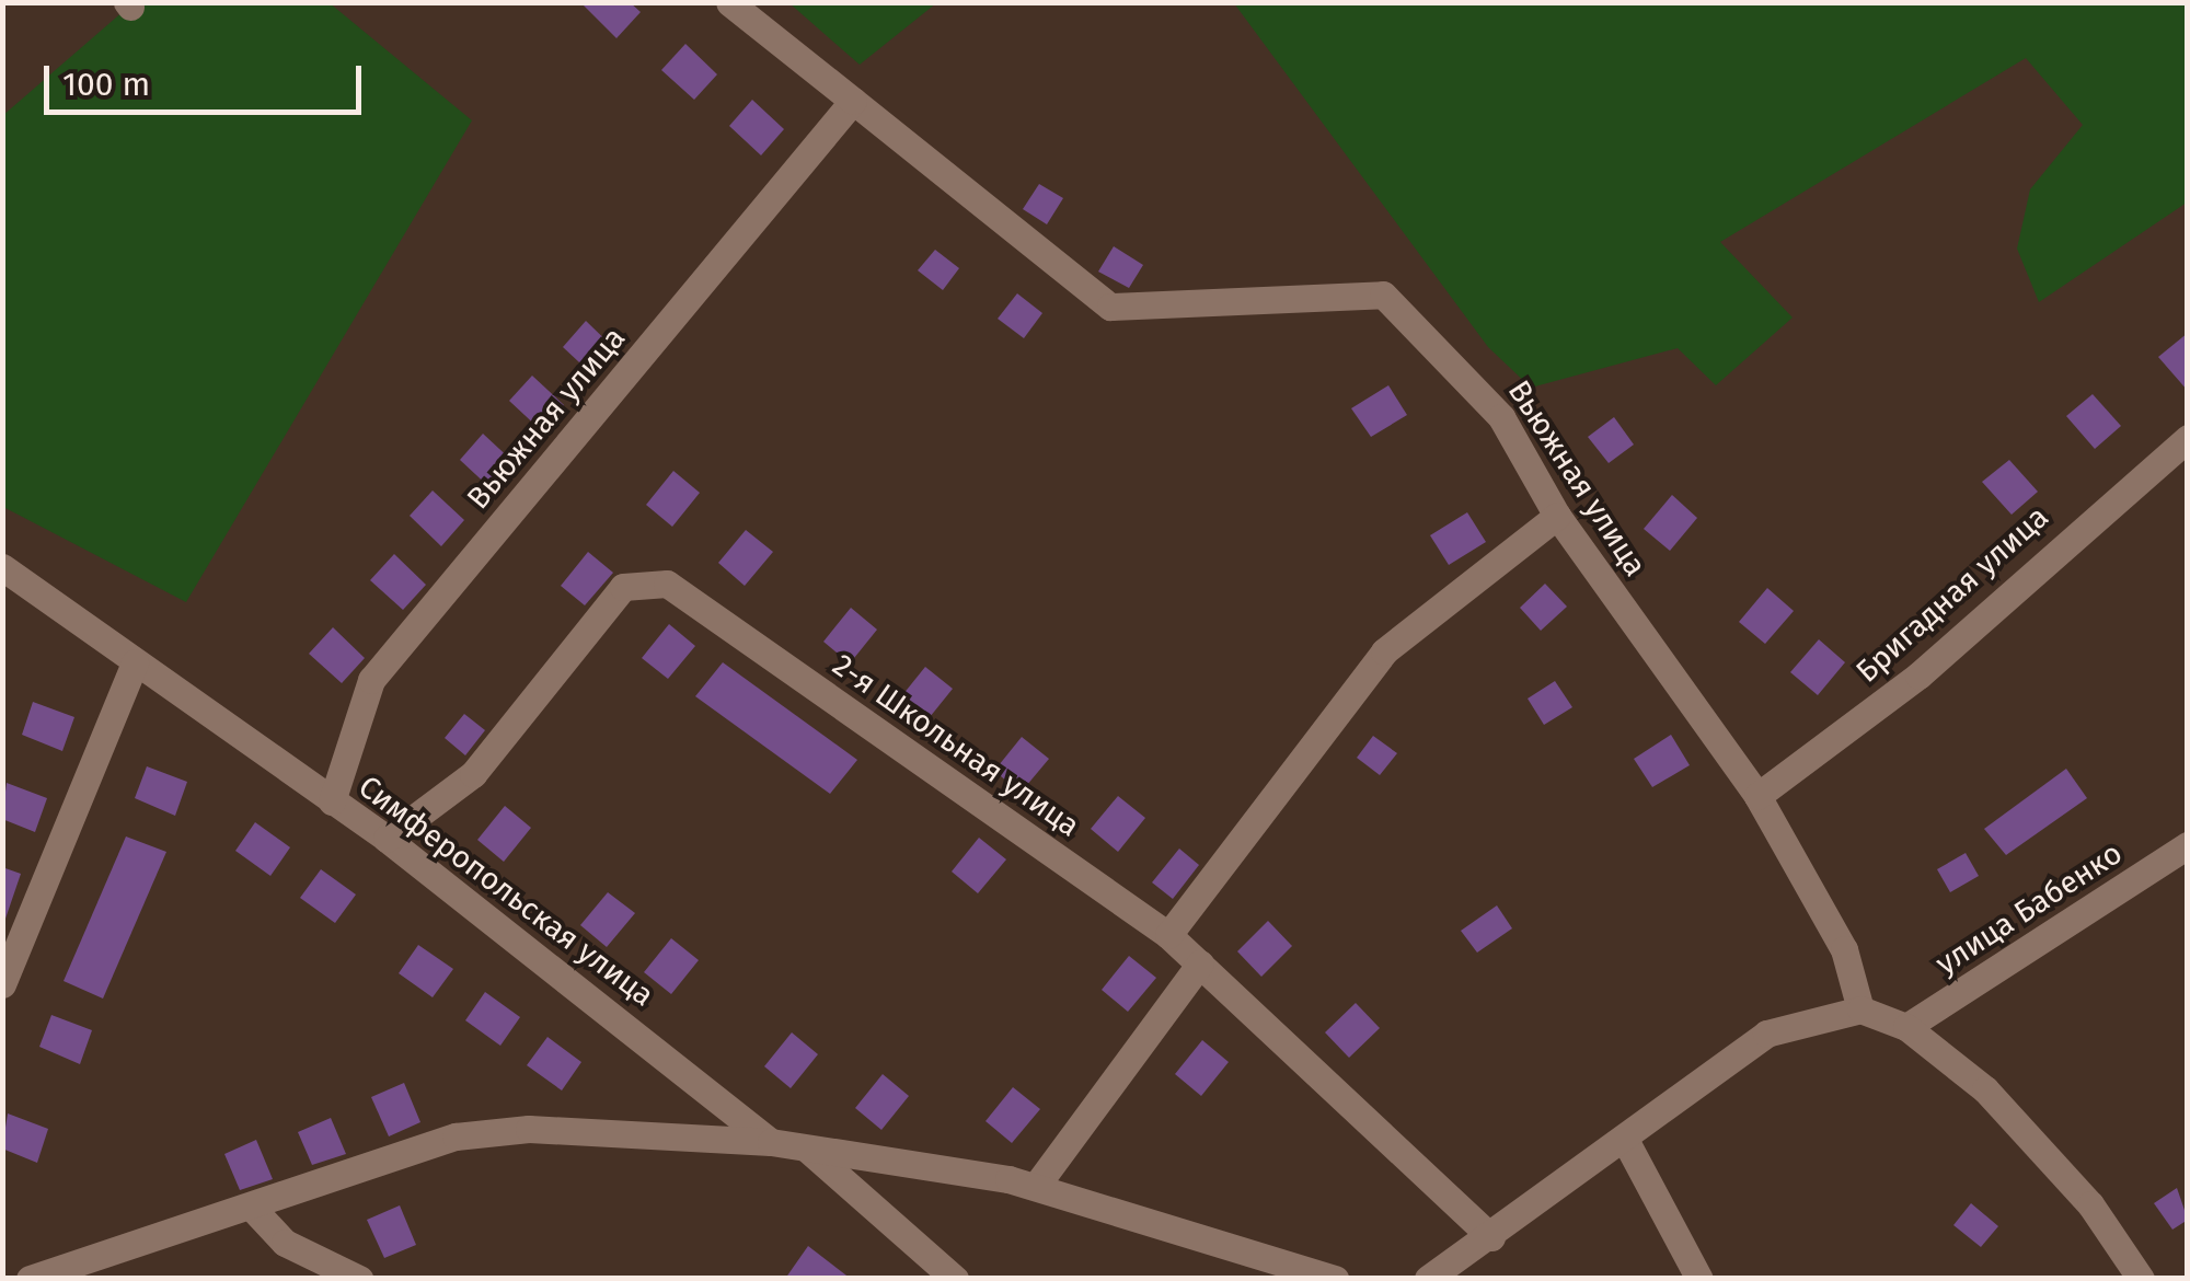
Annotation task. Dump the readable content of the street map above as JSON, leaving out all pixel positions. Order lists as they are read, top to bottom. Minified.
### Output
{"streets":{"street":["Вьюжная улица","Бригадная улица","2-я Школьная улица","Симферопольская улица","улица Бабенко"]},"crossings":[["Вьюжная улица","Бригадная улица"],["Вьюжная улица","Симферопольская улица"],["2-я Школьная улица","Симферопольская улица"]],"scale_bar":"100 m"}
